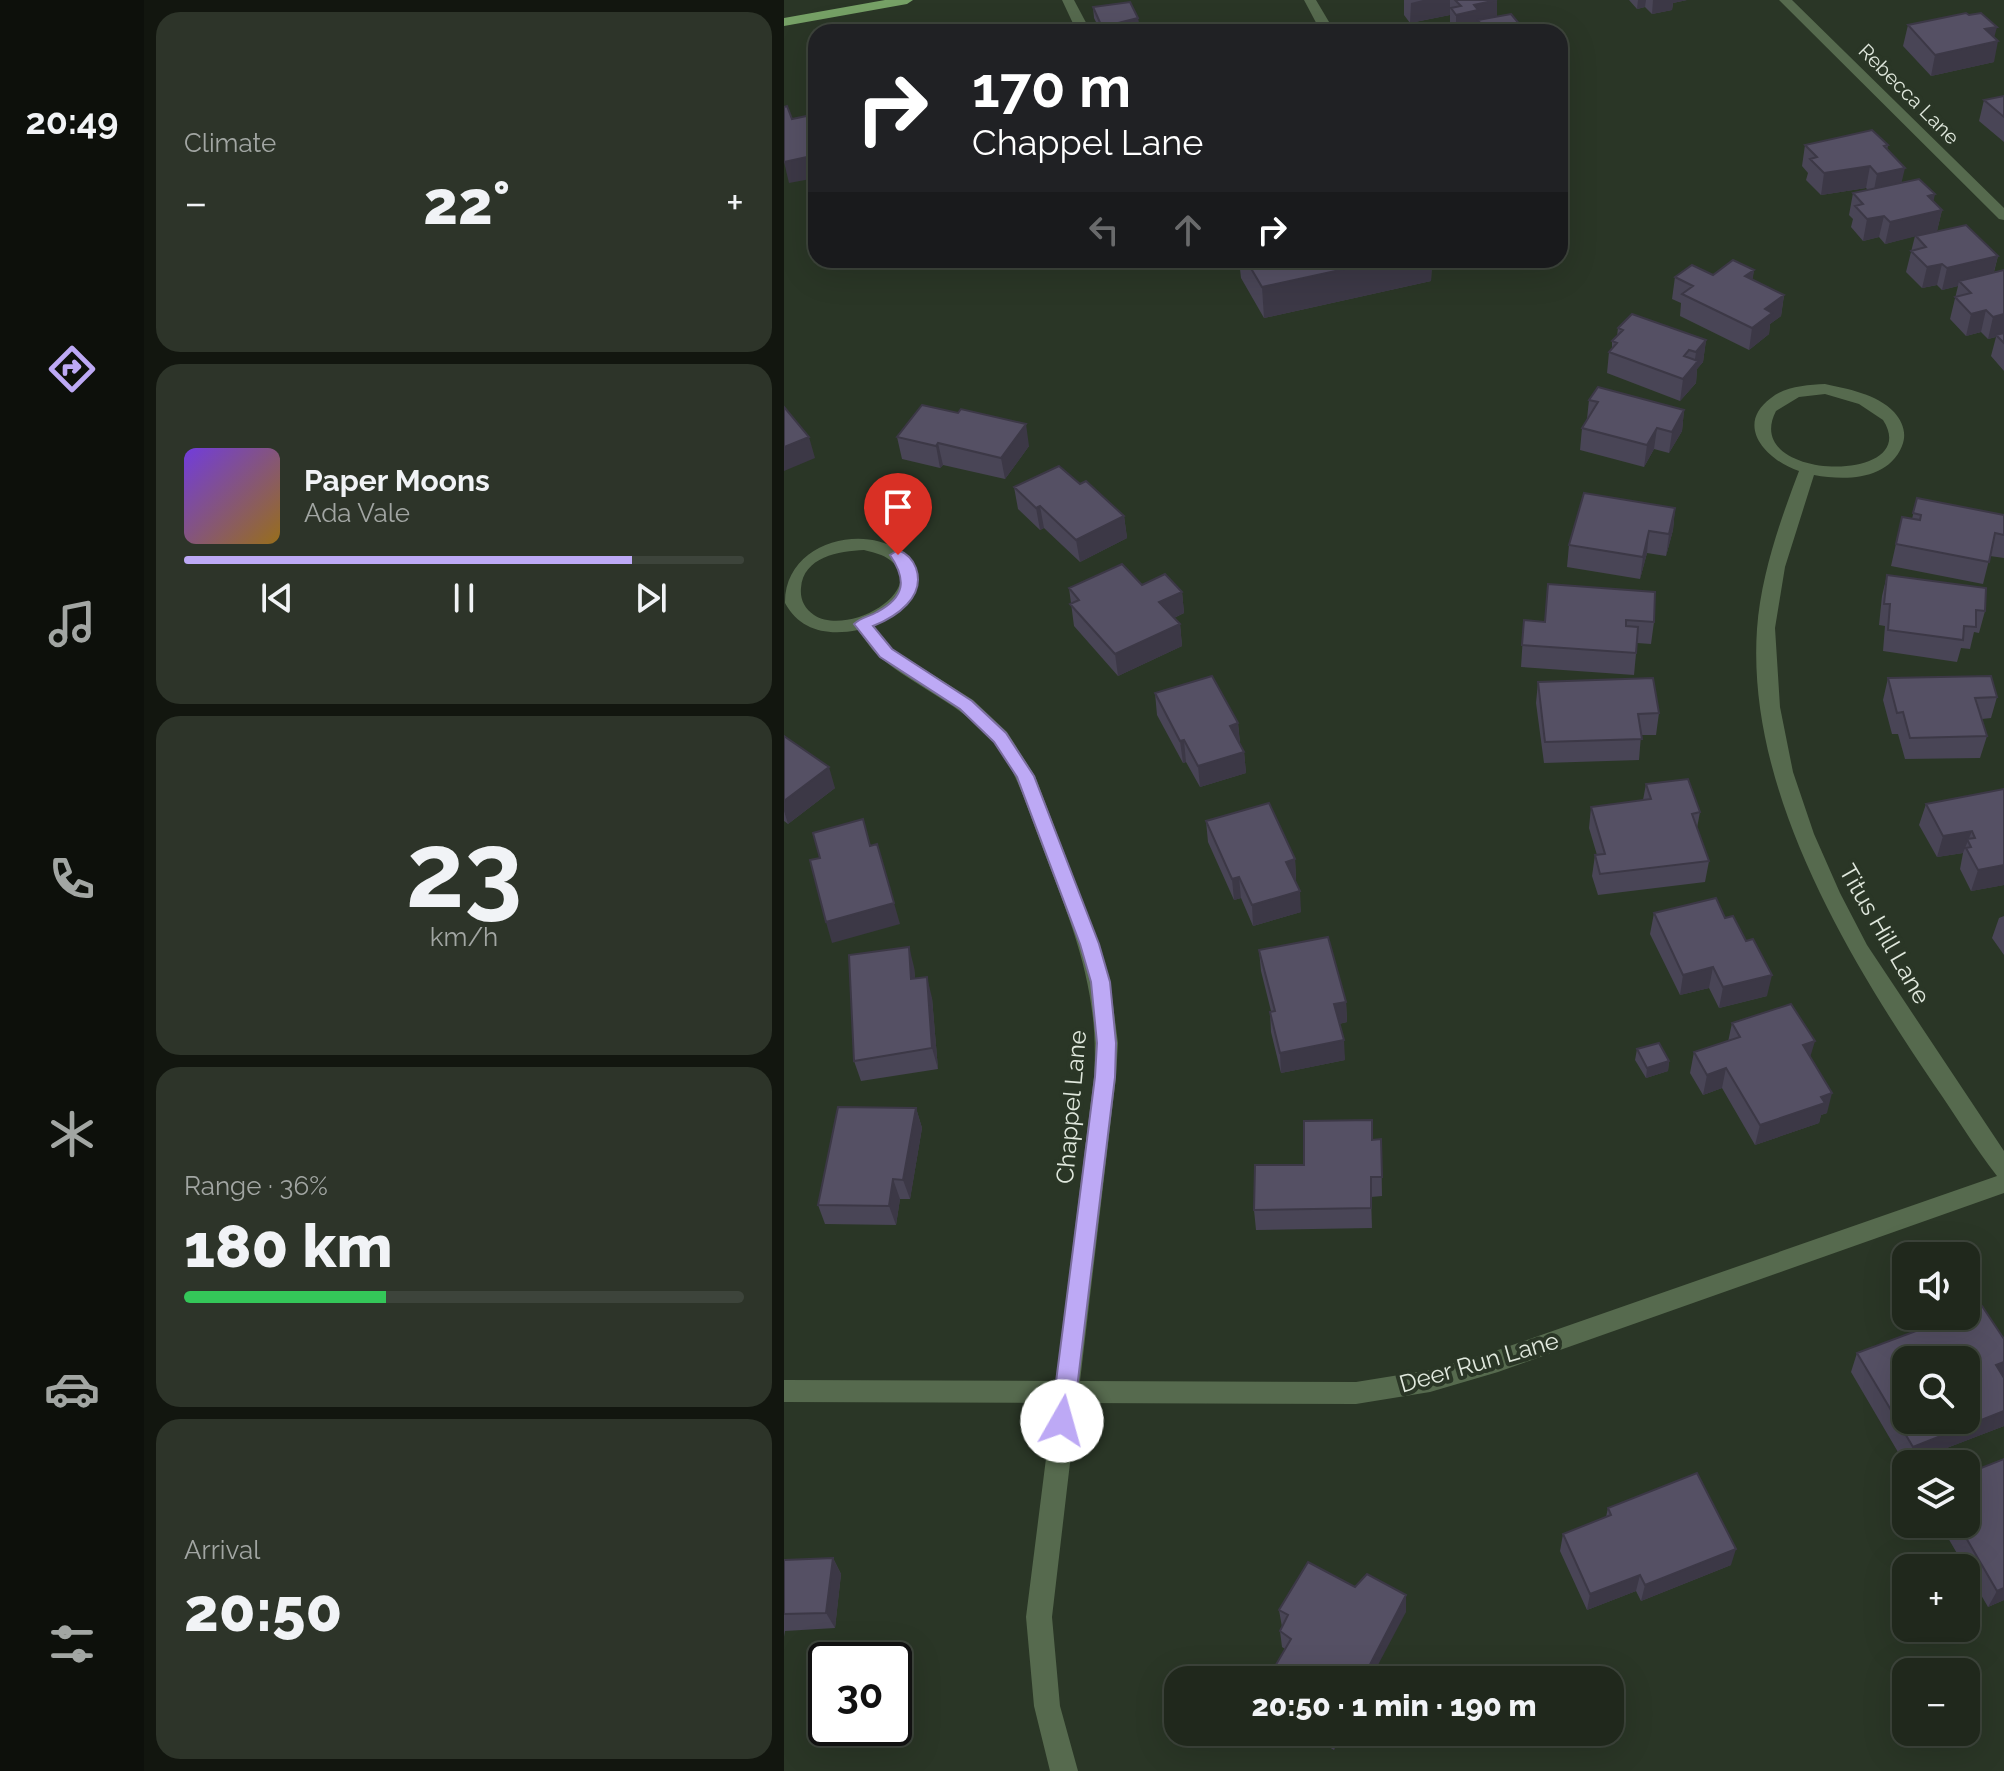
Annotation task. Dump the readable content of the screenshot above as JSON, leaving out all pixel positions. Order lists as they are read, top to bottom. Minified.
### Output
{"streets":{"street":["Rebecca Lane","Titus Hill Lane","Chappel Lane","Deer Run Lane"]},"crossings":[["Chappel Lane","Deer Run Lane"]],"page":{"tabs":"20:49","tile":["Climate",["23","km/h"],["Range · 36%","180 km"],["Arrival","20:50"]],"turn":["170 m","Chappel Lane"],"heat":["−","22°","+"],"song":["Paper Moons","Ada Vale"],"map_buttons":["+","−"],"limit":"30","trip":"20:50 · 1 min · 190 m"}}
